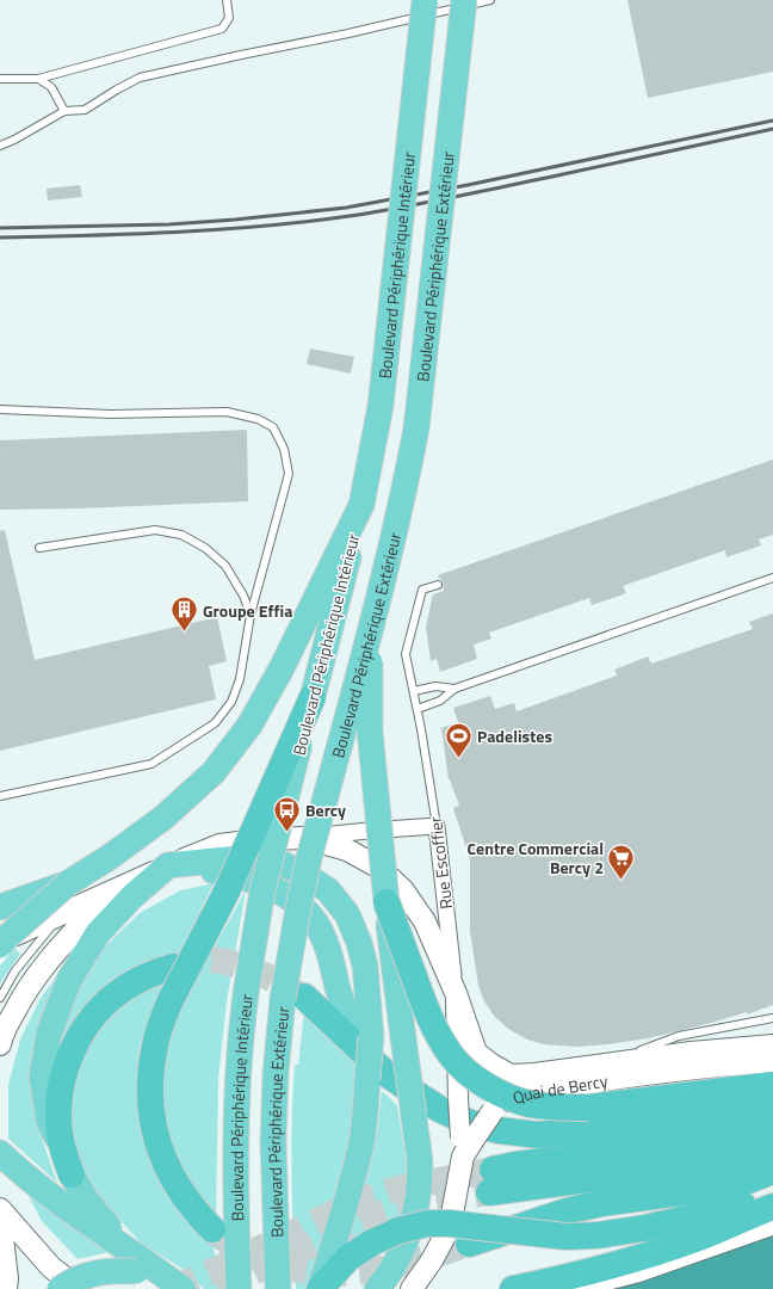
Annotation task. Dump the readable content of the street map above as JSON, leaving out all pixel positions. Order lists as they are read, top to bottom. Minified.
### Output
{"streets":{"highway":["Boulevard Périphérique Intérieur","Boulevard Périphérique Extérieur"],"main road":["Quai de Bercy"],"street":["Rue Escoffier"]},"crossings":[["Rue Escoffier","Quai de Bercy"]],"places":{"building":["Groupe Effia"],"sports":["Padelistes"],"bus stop":["Bercy"],"supermarket":["Centre Commercial Bercy 2"]}}
